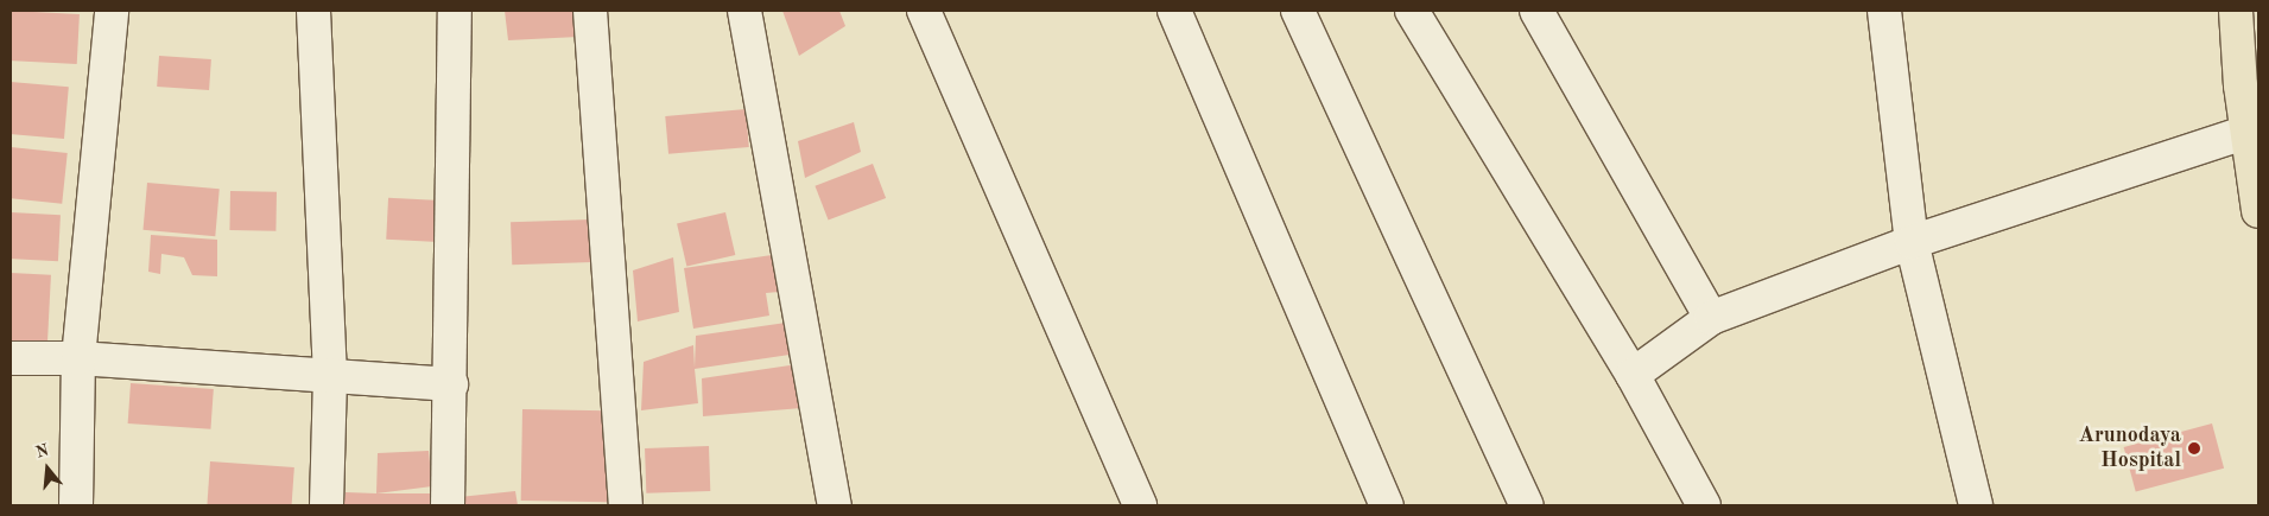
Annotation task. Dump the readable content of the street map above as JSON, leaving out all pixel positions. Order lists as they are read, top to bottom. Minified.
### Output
{"places":["Arunodaya Hospital"],"north":"top"}
